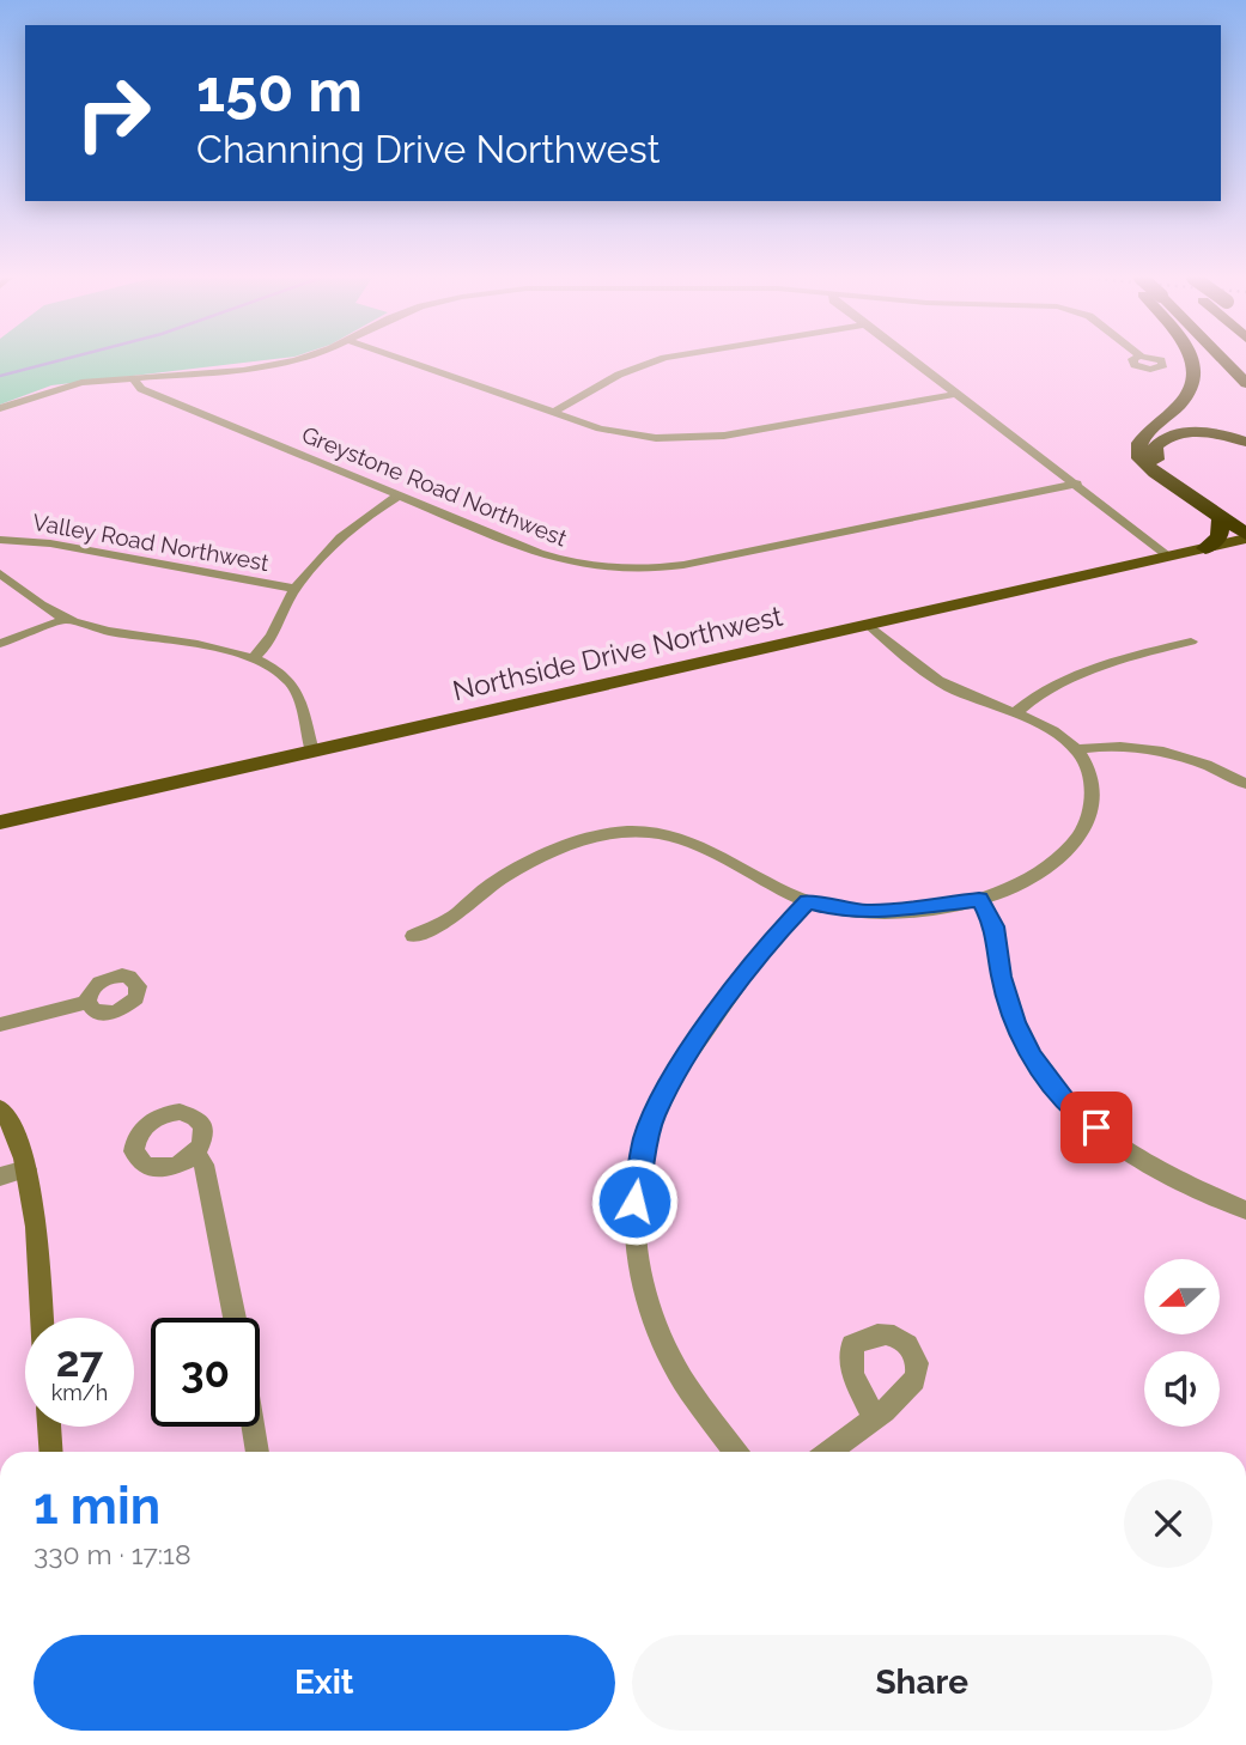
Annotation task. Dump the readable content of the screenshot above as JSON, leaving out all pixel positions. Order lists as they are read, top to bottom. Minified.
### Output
{"streets":{"main road":["Northside Drive Northwest"],"street":["Greystone Road Northwest","Valley Road Northwest"]},"north":"left","page":{"turn":["150 m","Channing Drive Northwest"],"speed":"27 km/h","limit":"30","heading":["1 min","330 m · 17:18"],"buttons":["Exit","Share"]}}
